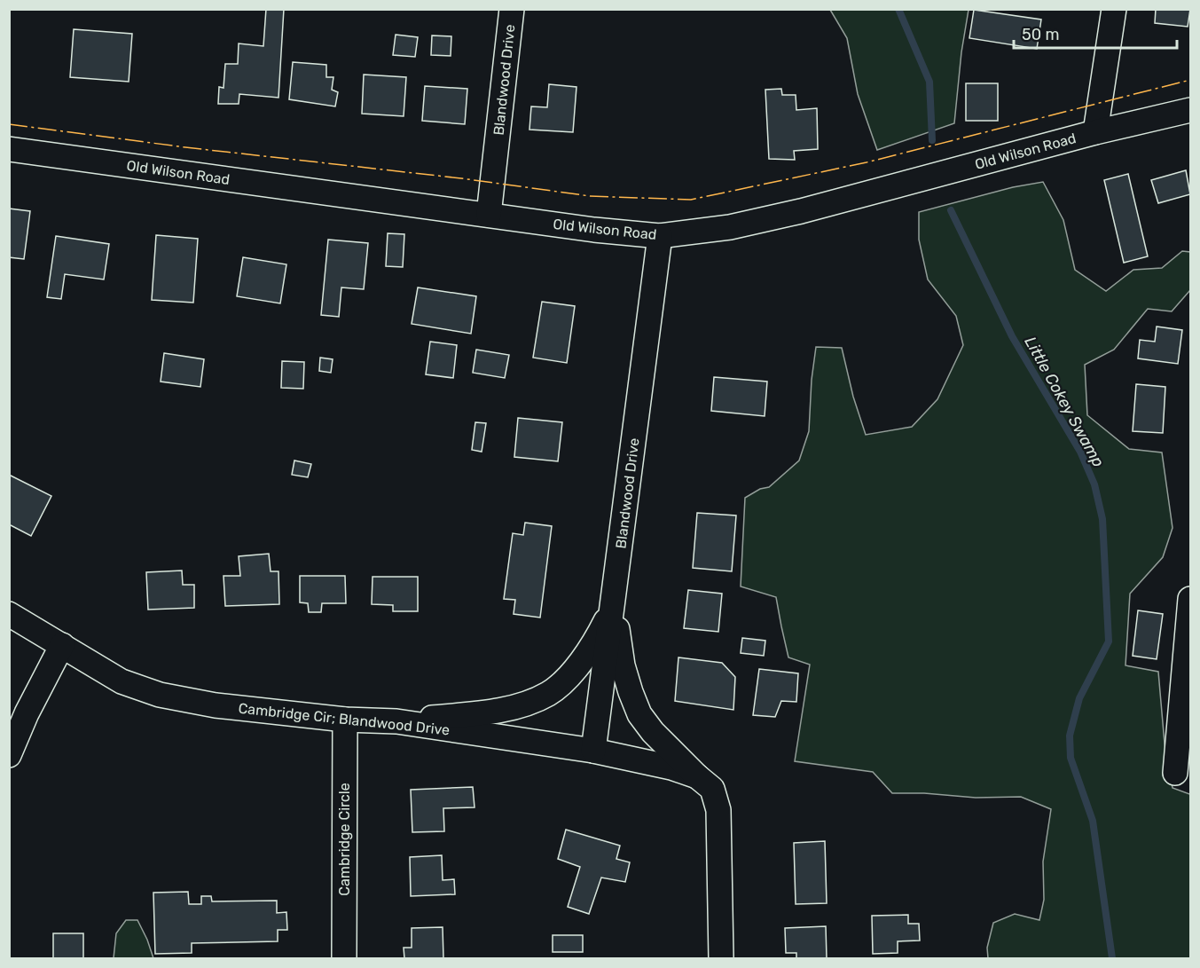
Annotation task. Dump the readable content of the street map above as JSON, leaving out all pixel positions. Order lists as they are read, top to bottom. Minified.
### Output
{"streets":{"street":["Blandwood Drive","Old Wilson Road","Cambridge Cir; Blandwood Drive","Cambridge Circle"]},"crossings":[["Blandwood Drive","Old Wilson Road"],["Blandwood Drive","Cambridge Cir; Blandwood Drive"],["Cambridge Cir; Blandwood Drive","Cambridge Circle"]],"water":["Little Cokey Swamp"],"scale_bar":"50 m"}
